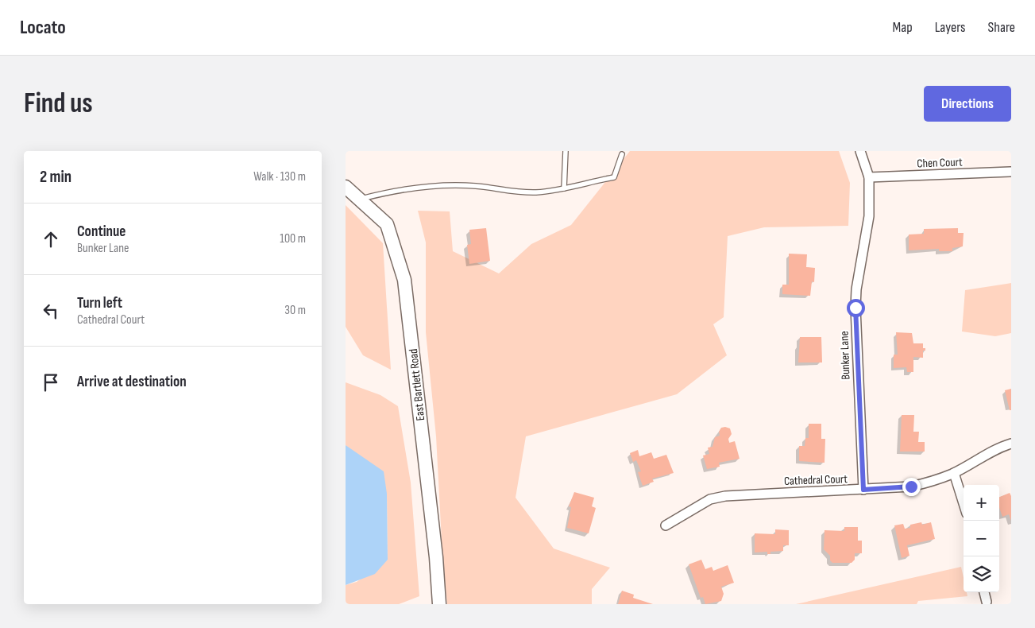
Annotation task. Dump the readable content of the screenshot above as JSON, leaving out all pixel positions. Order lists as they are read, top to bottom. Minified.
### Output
{"streets":{"street":["Chen Court","Bunker Lane","East Bartlett Road","Cathedral Court"]},"crossings":[["Chen Court","Bunker Lane"],["Bunker Lane","Cathedral Court"]],"page":{"header":"Locato","nav":["Map","Layers","Share"],"buttons":"Directions","title":"Find us","heading":["2 min","Walk · 130 m"],"list":[["Continue","Bunker Lane","100 m"],["Turn left","Cathedral Court","30 m"],"Arrive at destination"],"map_buttons":["+","−"]}}
